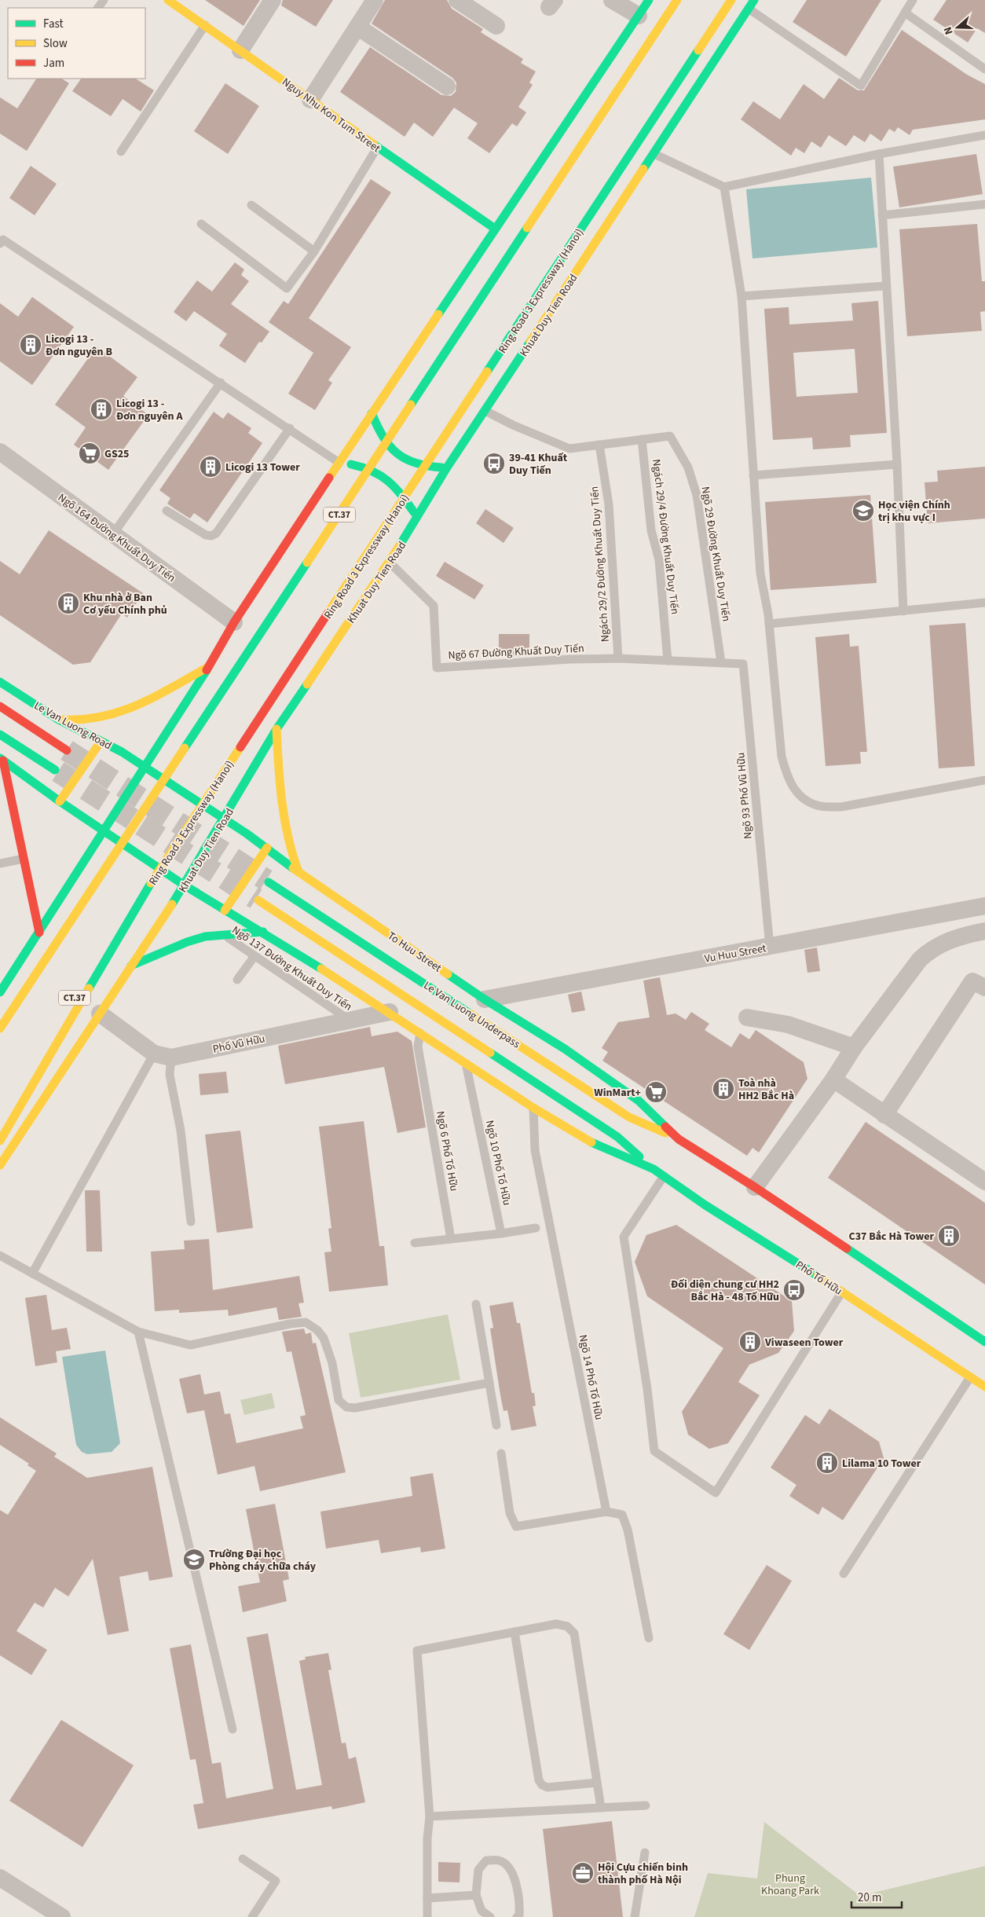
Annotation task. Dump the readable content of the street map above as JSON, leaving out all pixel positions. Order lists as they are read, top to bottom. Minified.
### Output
{"streets":{"main road":["Nguy Nhu Kon Tum Street","Ring Road 3 Expressway (Hanoi)","Khuat Duy Tien Road","CT.37","Le Van Luong Road","To Huu Street","Le Van Luong Underpass","Phố Tố Hữu"],"street":["Ngõ 164 Đường Khuất Duy Tiến","Vu Huu Street","Phố Vũ Hữu"],"lane":["Ngách 29/4 Đường Khuất Duy Tiến","Ngõ 29 Đường Khuất Duy Tiến","Ngách 29/2 Đường Khuất Duy Tiến","Ngõ 67 Đường Khuất Duy Tiến","Ngõ 93 Phố Vũ Hữu","Ngõ 137 Đường Khuất Duy Tiến","Ngõ 6 Phố Tố Hữu","Ngõ 10 Phố Tố Hữu","Ngõ 14 Phố Tố Hữu"]},"crossings":[["Khuat Duy Tien Road","Ngõ 29 Đường Khuất Duy Tiến"],["Khuat Duy Tien Road","Ngõ 67 Đường Khuất Duy Tiến"],["Khuat Duy Tien Road","To Huu Street"],["Ngách 29/4 Đường Khuất Duy Tiến","Ngõ 29 Đường Khuất Duy Tiến"],["Ngách 29/4 Đường Khuất Duy Tiến","Ngõ 67 Đường Khuất Duy Tiến"],["Ngõ 29 Đường Khuất Duy Tiến","Ngách 29/2 Đường Khuất Duy Tiến"],["Ngõ 29 Đường Khuất Duy Tiến","Ngõ 67 Đường Khuất Duy Tiến"],["Ngõ 29 Đường Khuất Duy Tiến","Ngõ 93 Phố Vũ Hữu"],["Ngách 29/2 Đường Khuất Duy Tiến","Ngõ 67 Đường Khuất Duy Tiến"],["Ngõ 67 Đường Khuất Duy Tiến","Ngõ 93 Phố Vũ Hữu"],["Le Van Luong Road","To Huu Street"],["Ngõ 93 Phố Vũ Hữu","Vu Huu Street"],["To Huu Street","Vu Huu Street"],["To Huu Street","Le Van Luong Underpass"],["Ngõ 137 Đường Khuất Duy Tiến","Phố Vũ Hữu"],["Le Van Luong Underpass","Phố Tố Hữu"]],"parks":["Phung Khoang Park"],"places":{"building":["Licogi 13 - Đơn nguyên B","Licogi 13 - Đơn nguyên A","Licogi 13 Tower","Khu nhà ở Ban Cơ yếu Chính phủ","Toà nhà HH2 Bắc Hà","C37 Bắc Hà Tower","Viwaseen Tower","Lilama 10 Tower"],"supermarket":["GS25","WinMart+"],"bus stop":["39-41 Khuất Duy Tiến","Đối diện chung cư HH2 Bắc Hà - 48 Tố Hữu"],"school or university":["Học viện Chính trị khu vực I","Trường Đại học Phòng cháy chữa cháy"],"office":["Hội Cựu chiến binh thành phố Hà Nội"]},"legend":["Fast","Slow","Jam"],"scale_bar":"20 m","north":"left"}
